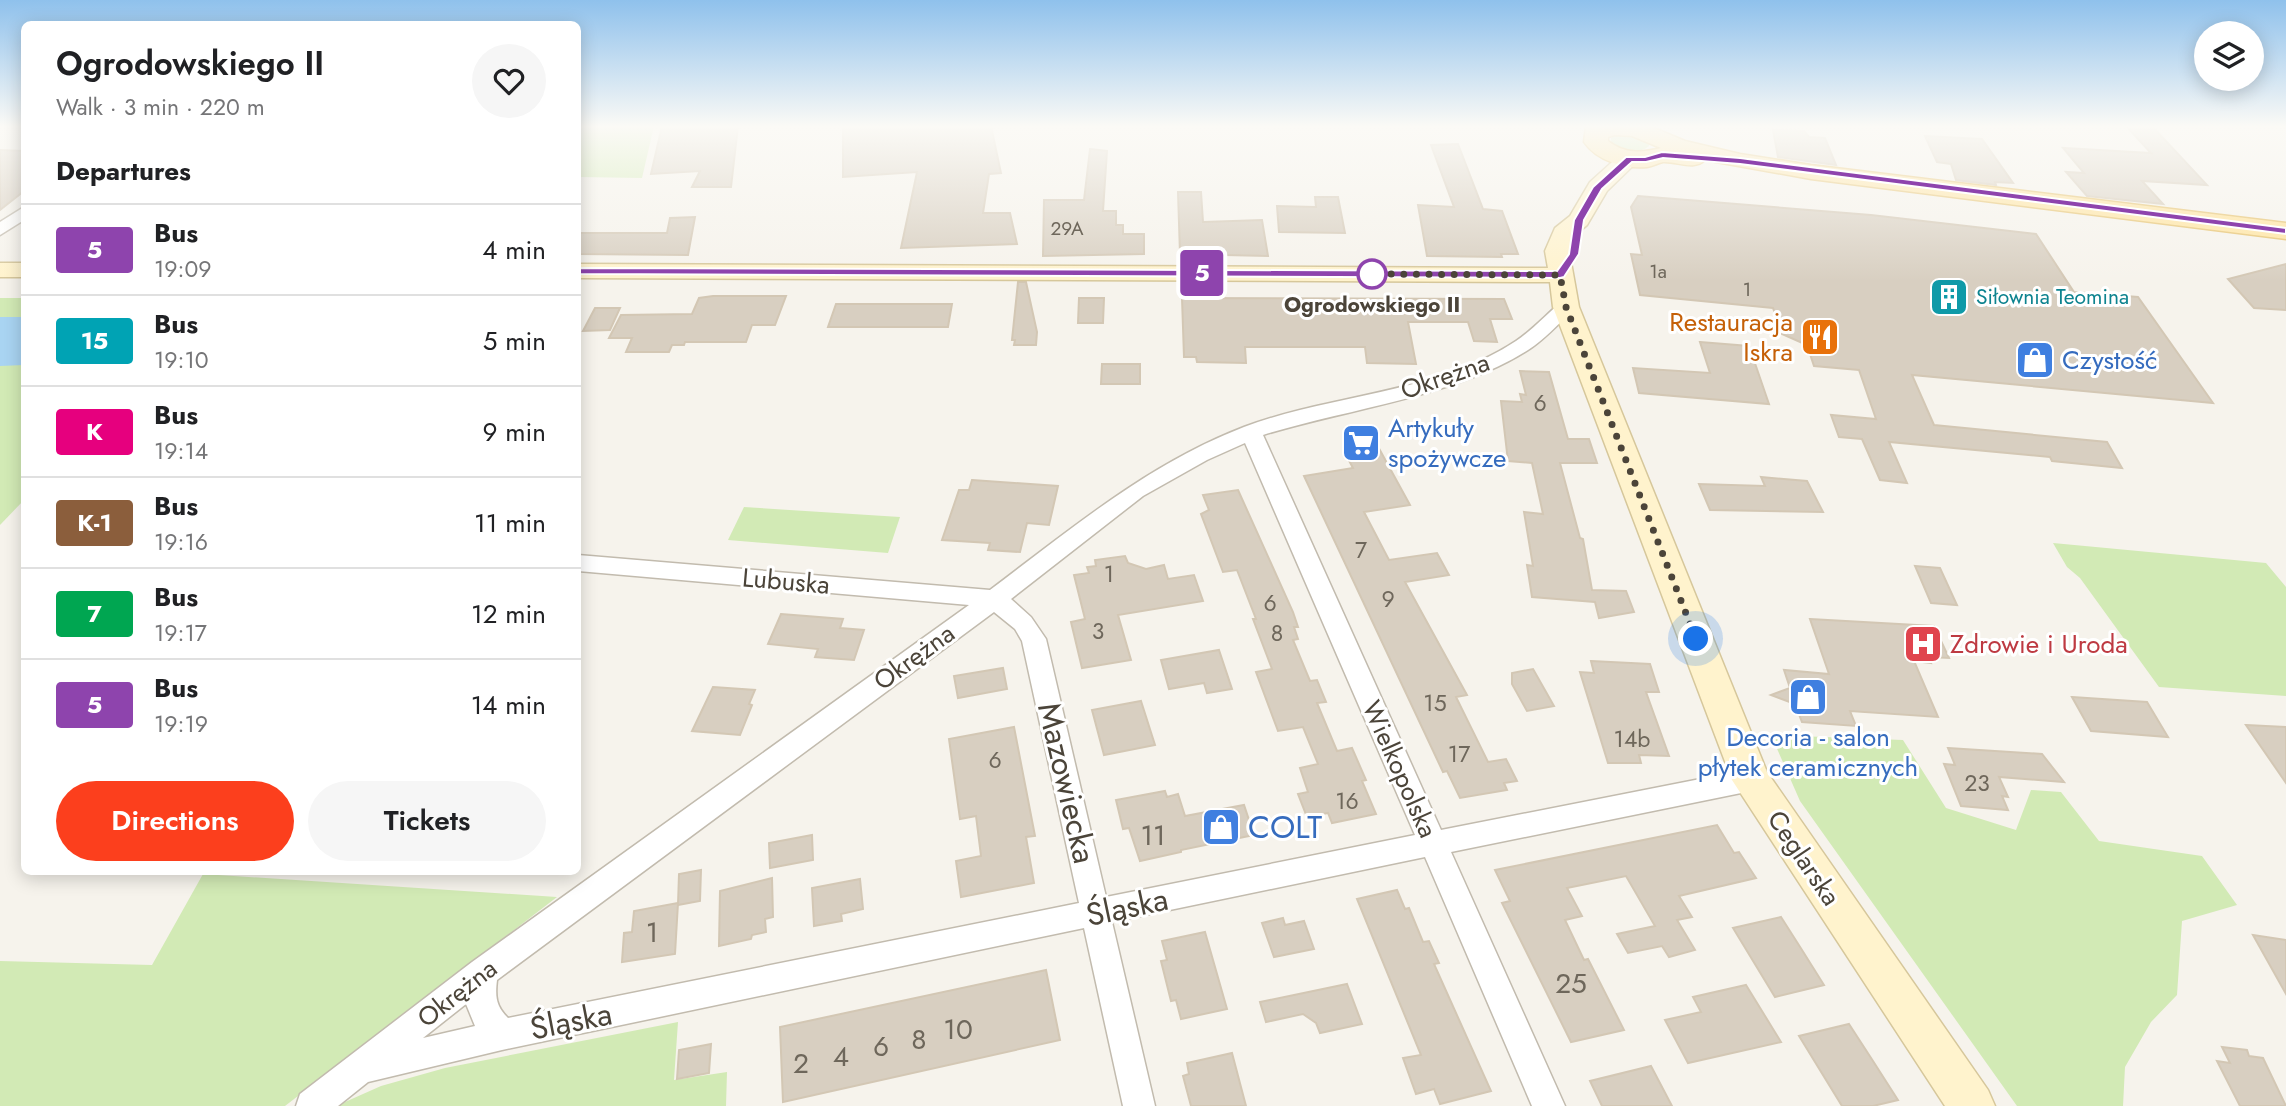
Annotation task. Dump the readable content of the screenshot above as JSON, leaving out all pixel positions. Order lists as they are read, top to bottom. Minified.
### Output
{"streets":{"street":["Okrężna","Lubuska","Wielkopolska","Mazowiecka","Ceglarska","Śląska"]},"crossings":[["Okrężna","Lubuska"],["Okrężna","Wielkopolska"],["Okrężna","Mazowiecka"],["Okrężna","Ceglarska"],["Okrężna","Śląska"],["Lubuska","Mazowiecka"],["Wielkopolska","Śląska"],["Mazowiecka","Śląska"],["Ceglarska","Śląska"]],"places":{"other":["Ogrodowskiego II"],"building":["Siłownia Teomina"],"restaurant":["Restauracja Iskra"],"shop":["Czystość","Decoria - salon płytek ceramicznych","COLT"],"supermarket":["Artykuły spożywcze"],"hospital":["Zdrowie i Uroda"]},"lines":["bus line 5"],"house_numbers":["29A","1a","1","6","7","1","9","6","3","8","15","14b","17","6","23","16","11","1","25","10","8","6","4","2"],"page":{"on_map":"5","heading":[["Ogrodowskiego II","Walk · 3 min · 220 m"],"Departures"],"list":[{"mark":"5","name":"Bus","note":"19:09","value":"4 min"},{"mark":"15","name":"Bus","note":"19:10","value":"5 min"},{"mark":"K","name":"Bus","note":"19:14","value":"9 min"},{"mark":"K-1","name":"Bus","note":"19:16","value":"11 min"},{"mark":"7","name":"Bus","note":"19:17","value":"12 min"},{"mark":"5","name":"Bus","note":"19:19","value":"14 min"}],"buttons":["Directions","Tickets"]}}
